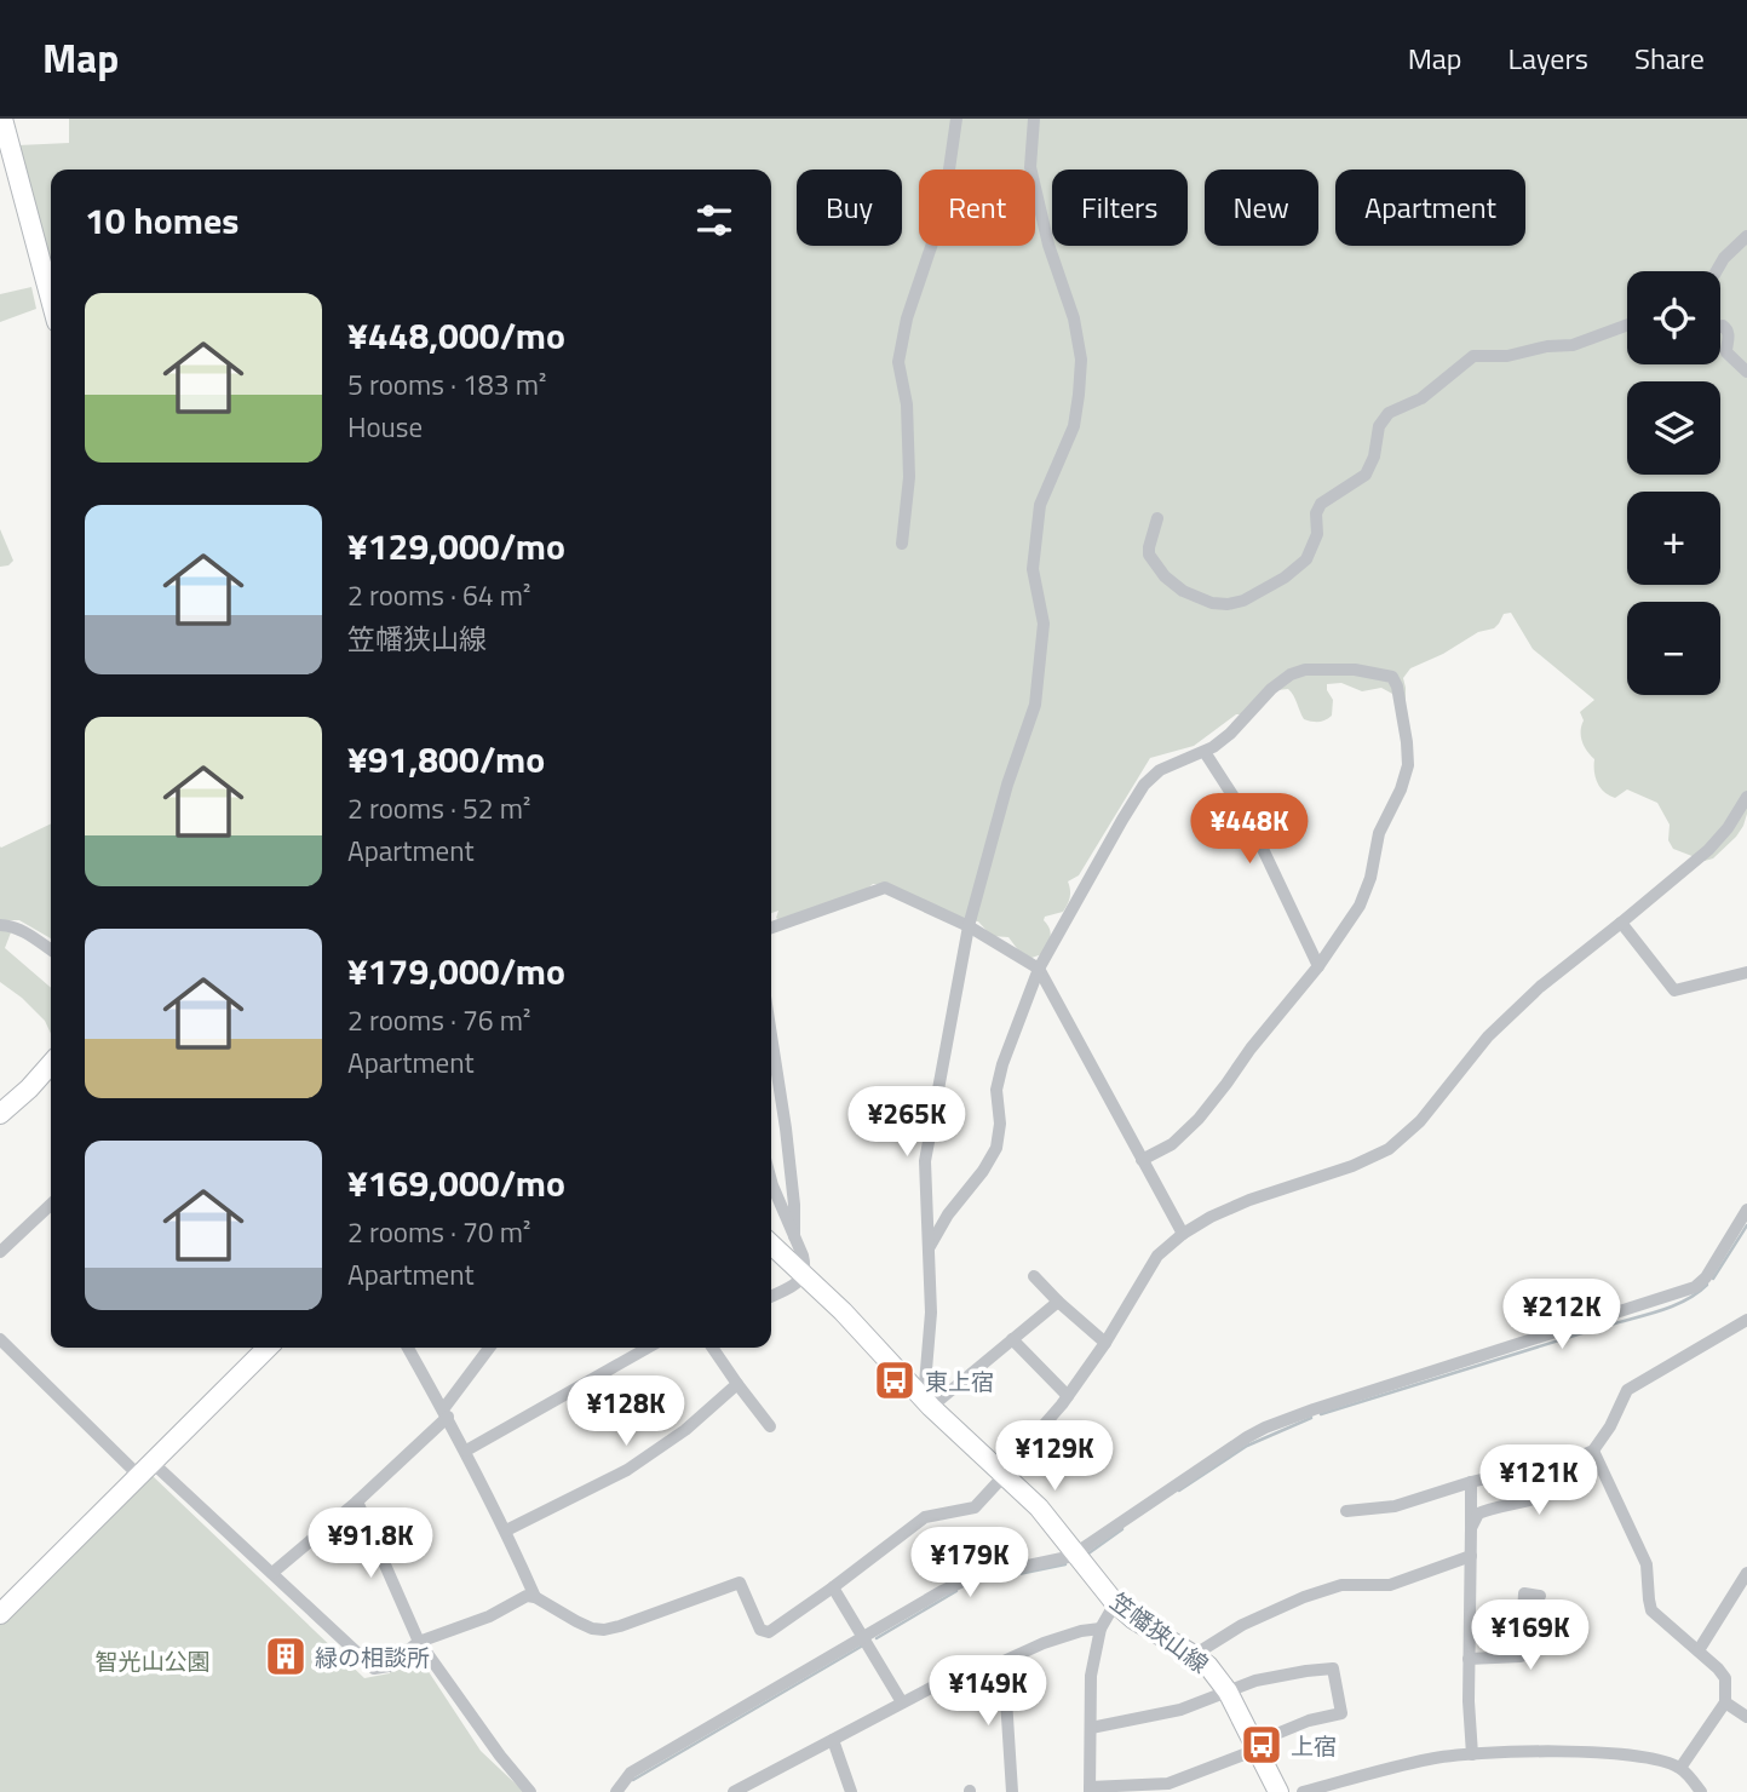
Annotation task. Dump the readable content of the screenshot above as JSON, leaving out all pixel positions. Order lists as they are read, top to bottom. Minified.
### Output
{"streets":{"main road":["笠幡狭山線"]},"parks":["智光山公園"],"places":{"bus stop":["東上宿","上宿"],"building":["緑の相談所"]},"page":{"header":"Map","nav":["Map","Layers","Share"],"chip":["Buy","Rent","Filters","New","Apartment"],"heading":"10 homes","map_buttons":["+","−"],"list":[{"name":"¥448,000/mo","note":"5 rooms · 183 m² · House"},{"name":"¥129,000/mo","note":"2 rooms · 64 m² · 笠幡狭山線"},{"name":"¥91,800/mo","note":"2 rooms · 52 m² · Apartment"},{"name":"¥179,000/mo","note":"2 rooms · 76 m² · Apartment"},{"name":"¥169,000/mo","note":"2 rooms · 70 m² · Apartment"}],"price":["¥448K","¥265K","¥212K","¥128K","¥129K","¥121K","¥91.8K","¥179K","¥169K","¥149K"]}}
